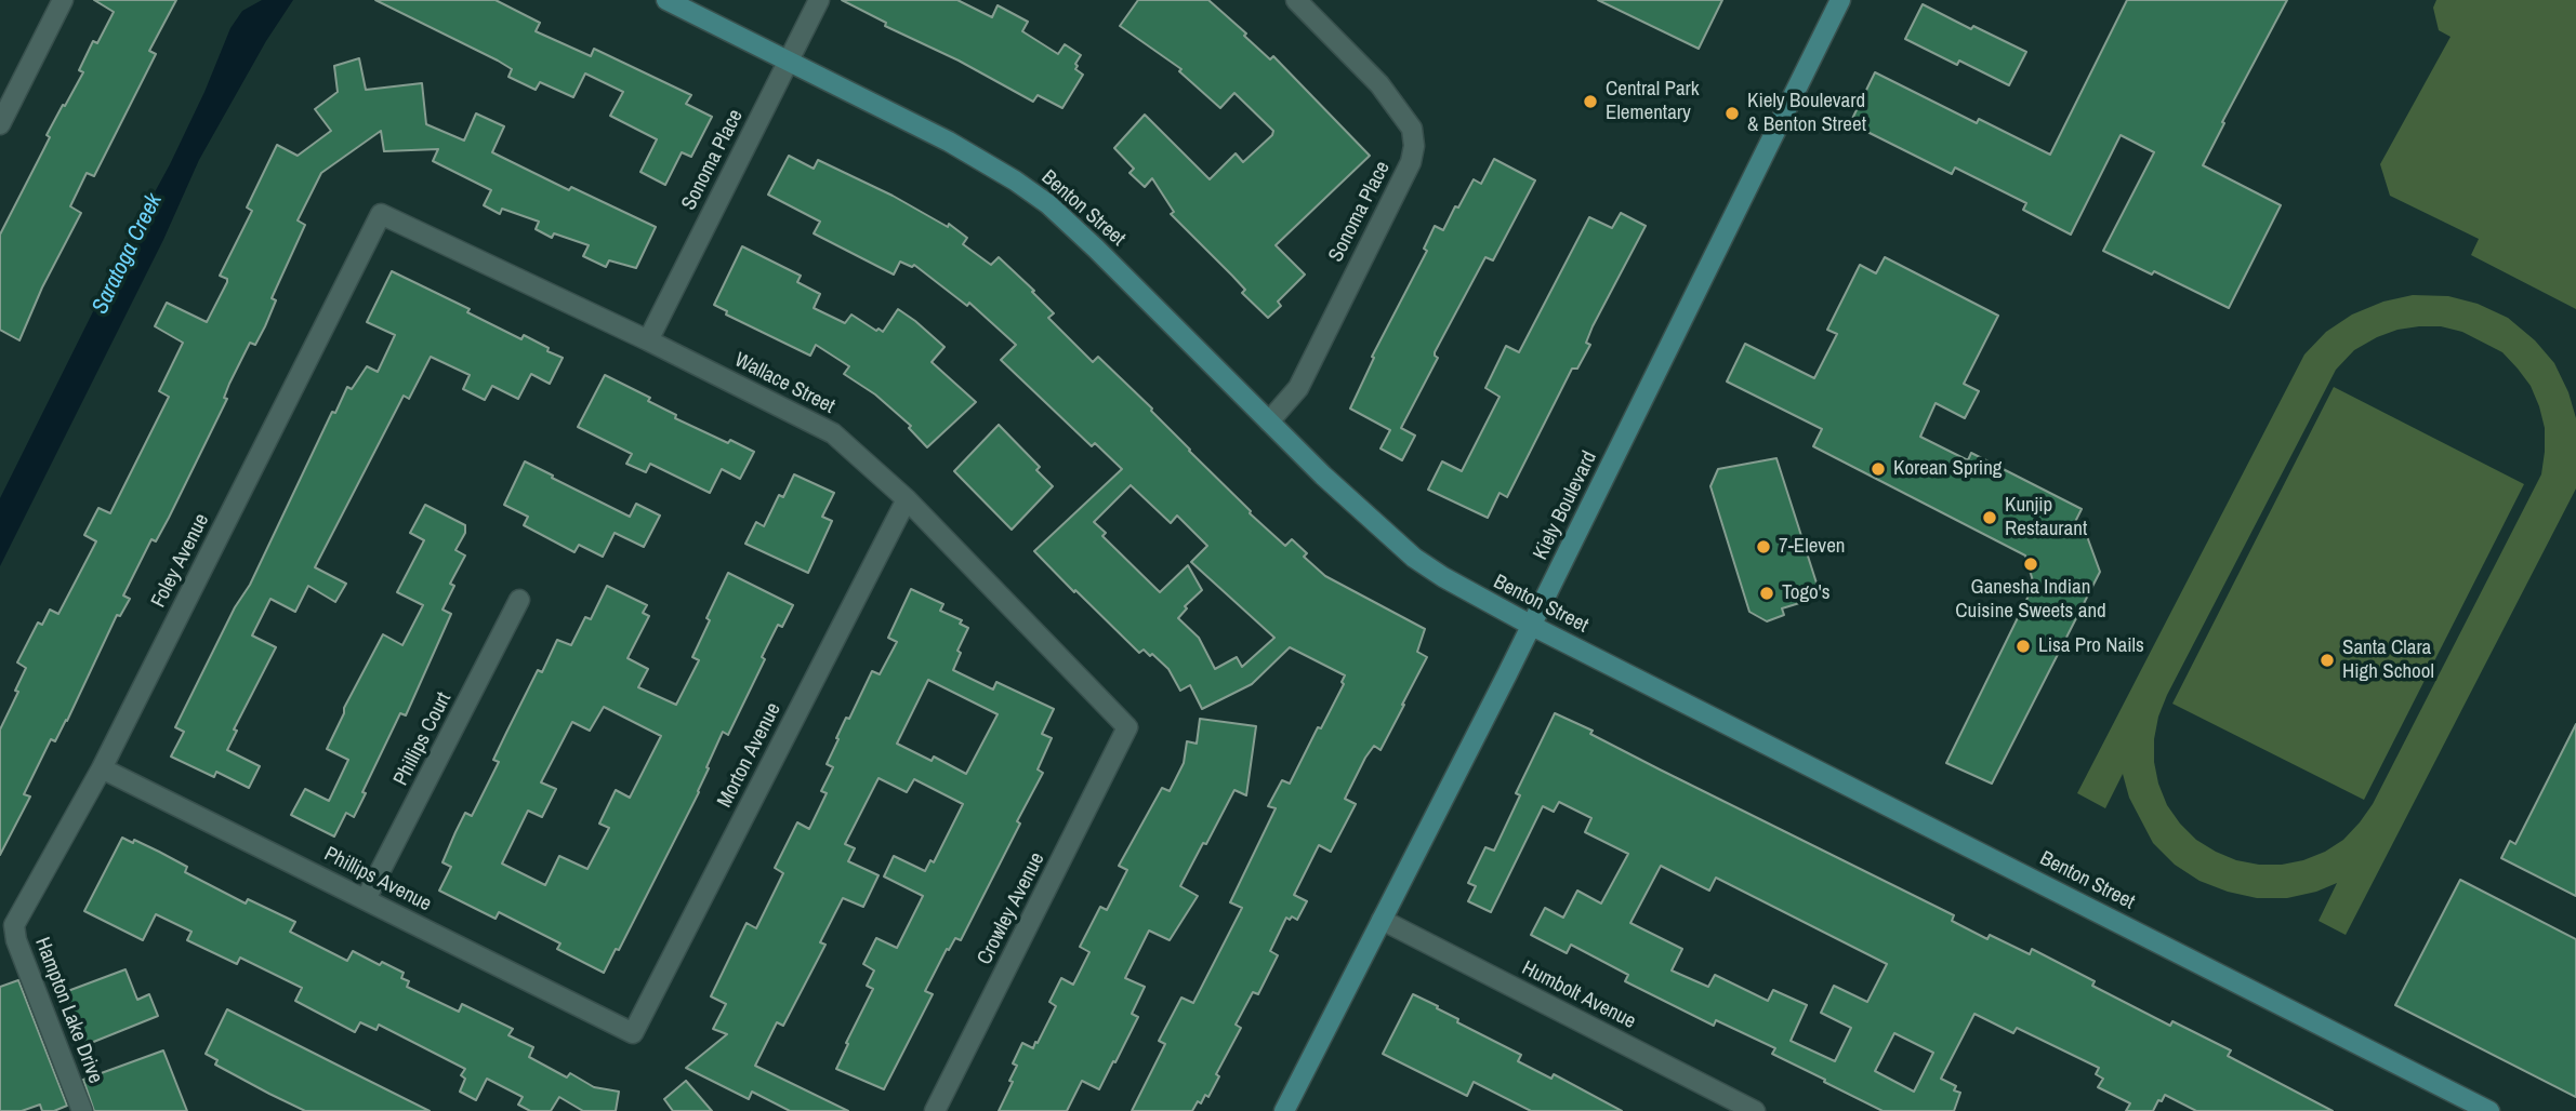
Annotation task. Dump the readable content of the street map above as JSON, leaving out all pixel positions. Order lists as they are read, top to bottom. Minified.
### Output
{"streets":{"main road":["Benton Street","Kiely Boulevard"],"street":["Sonoma Place","Wallace Street","Foley Avenue","Phillips Court","Morton Avenue","Phillips Avenue","Crowley Avenue","Humbolt Avenue","Hampton Lake Drive"]},"crossings":[["Sonoma Place","Benton Street"],["Sonoma Place","Wallace Street"],["Benton Street","Kiely Boulevard"],["Wallace Street","Foley Avenue"],["Wallace Street","Morton Avenue"],["Wallace Street","Crowley Avenue"],["Kiely Boulevard","Humbolt Avenue"],["Foley Avenue","Phillips Avenue"],["Foley Avenue","Hampton Lake Drive"],["Phillips Court","Phillips Avenue"],["Morton Avenue","Phillips Avenue"]],"water":["Saratoga Creek"],"places":["Central Park Elementary","Kiely Boulevard & Benton Street","Korean Spring","Kunjip Restaurant","7-Eleven","Ganesha Indian Cuisine Sweets and","Togo's","Lisa Pro Nails","Santa Clara High School"]}
